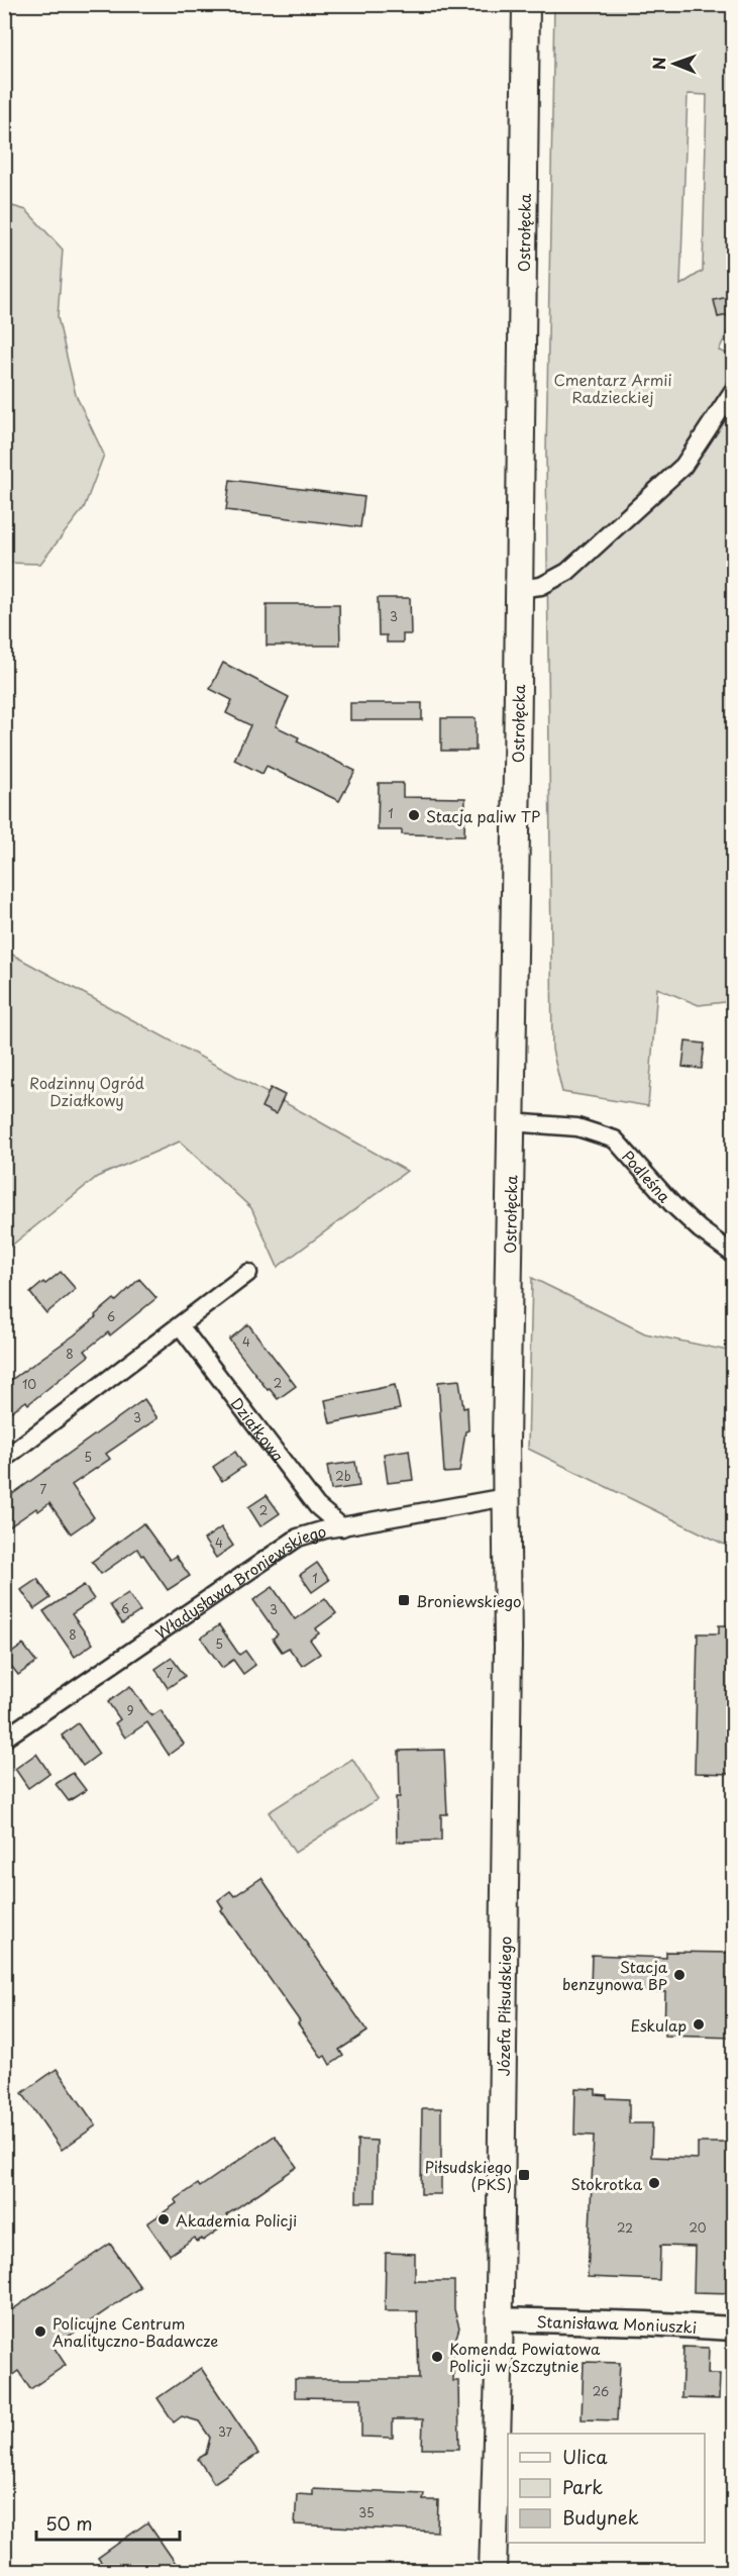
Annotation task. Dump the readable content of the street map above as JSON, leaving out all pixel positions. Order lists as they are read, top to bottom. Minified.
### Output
{"streets":{"main road":["Ostrołęcka","Józefa Piłsudskiego"],"street":["Podleśna","Działkowa","Władysława Broniewskiego","Stanisława Moniuszki"]},"crossings":[["Ostrołęcka","Podleśna"],["Ostrołęcka","Józefa Piłsudskiego"],["Działkowa","Władysława Broniewskiego"],["Władysława Broniewskiego","Józefa Piłsudskiego"],["Józefa Piłsudskiego","Stanisława Moniuszki"]],"parks":["Cmentarz Armii Radzieckiej","Rodzinny Ogród Działkowy"],"places":{"other":["Stacja paliw TP","Stacja benzynowa BP","Eskulap","Stokrotka","Akademia Policji","Policyjne Centrum Analityczno-Badawcze","Komenda Powiatowa Policji w Szczytnie"],"transit":["Broniewskiego","Piłsudskiego (PKS)"]},"house_numbers":["3","1","6","4","8","2","10","3","5","2b","7","2","4","1","6","3","8","5","7","9","22","20","26","37","35"],"legend":["Ulica","Park","Budynek"],"scale_bar":"50 m","north":"left"}
